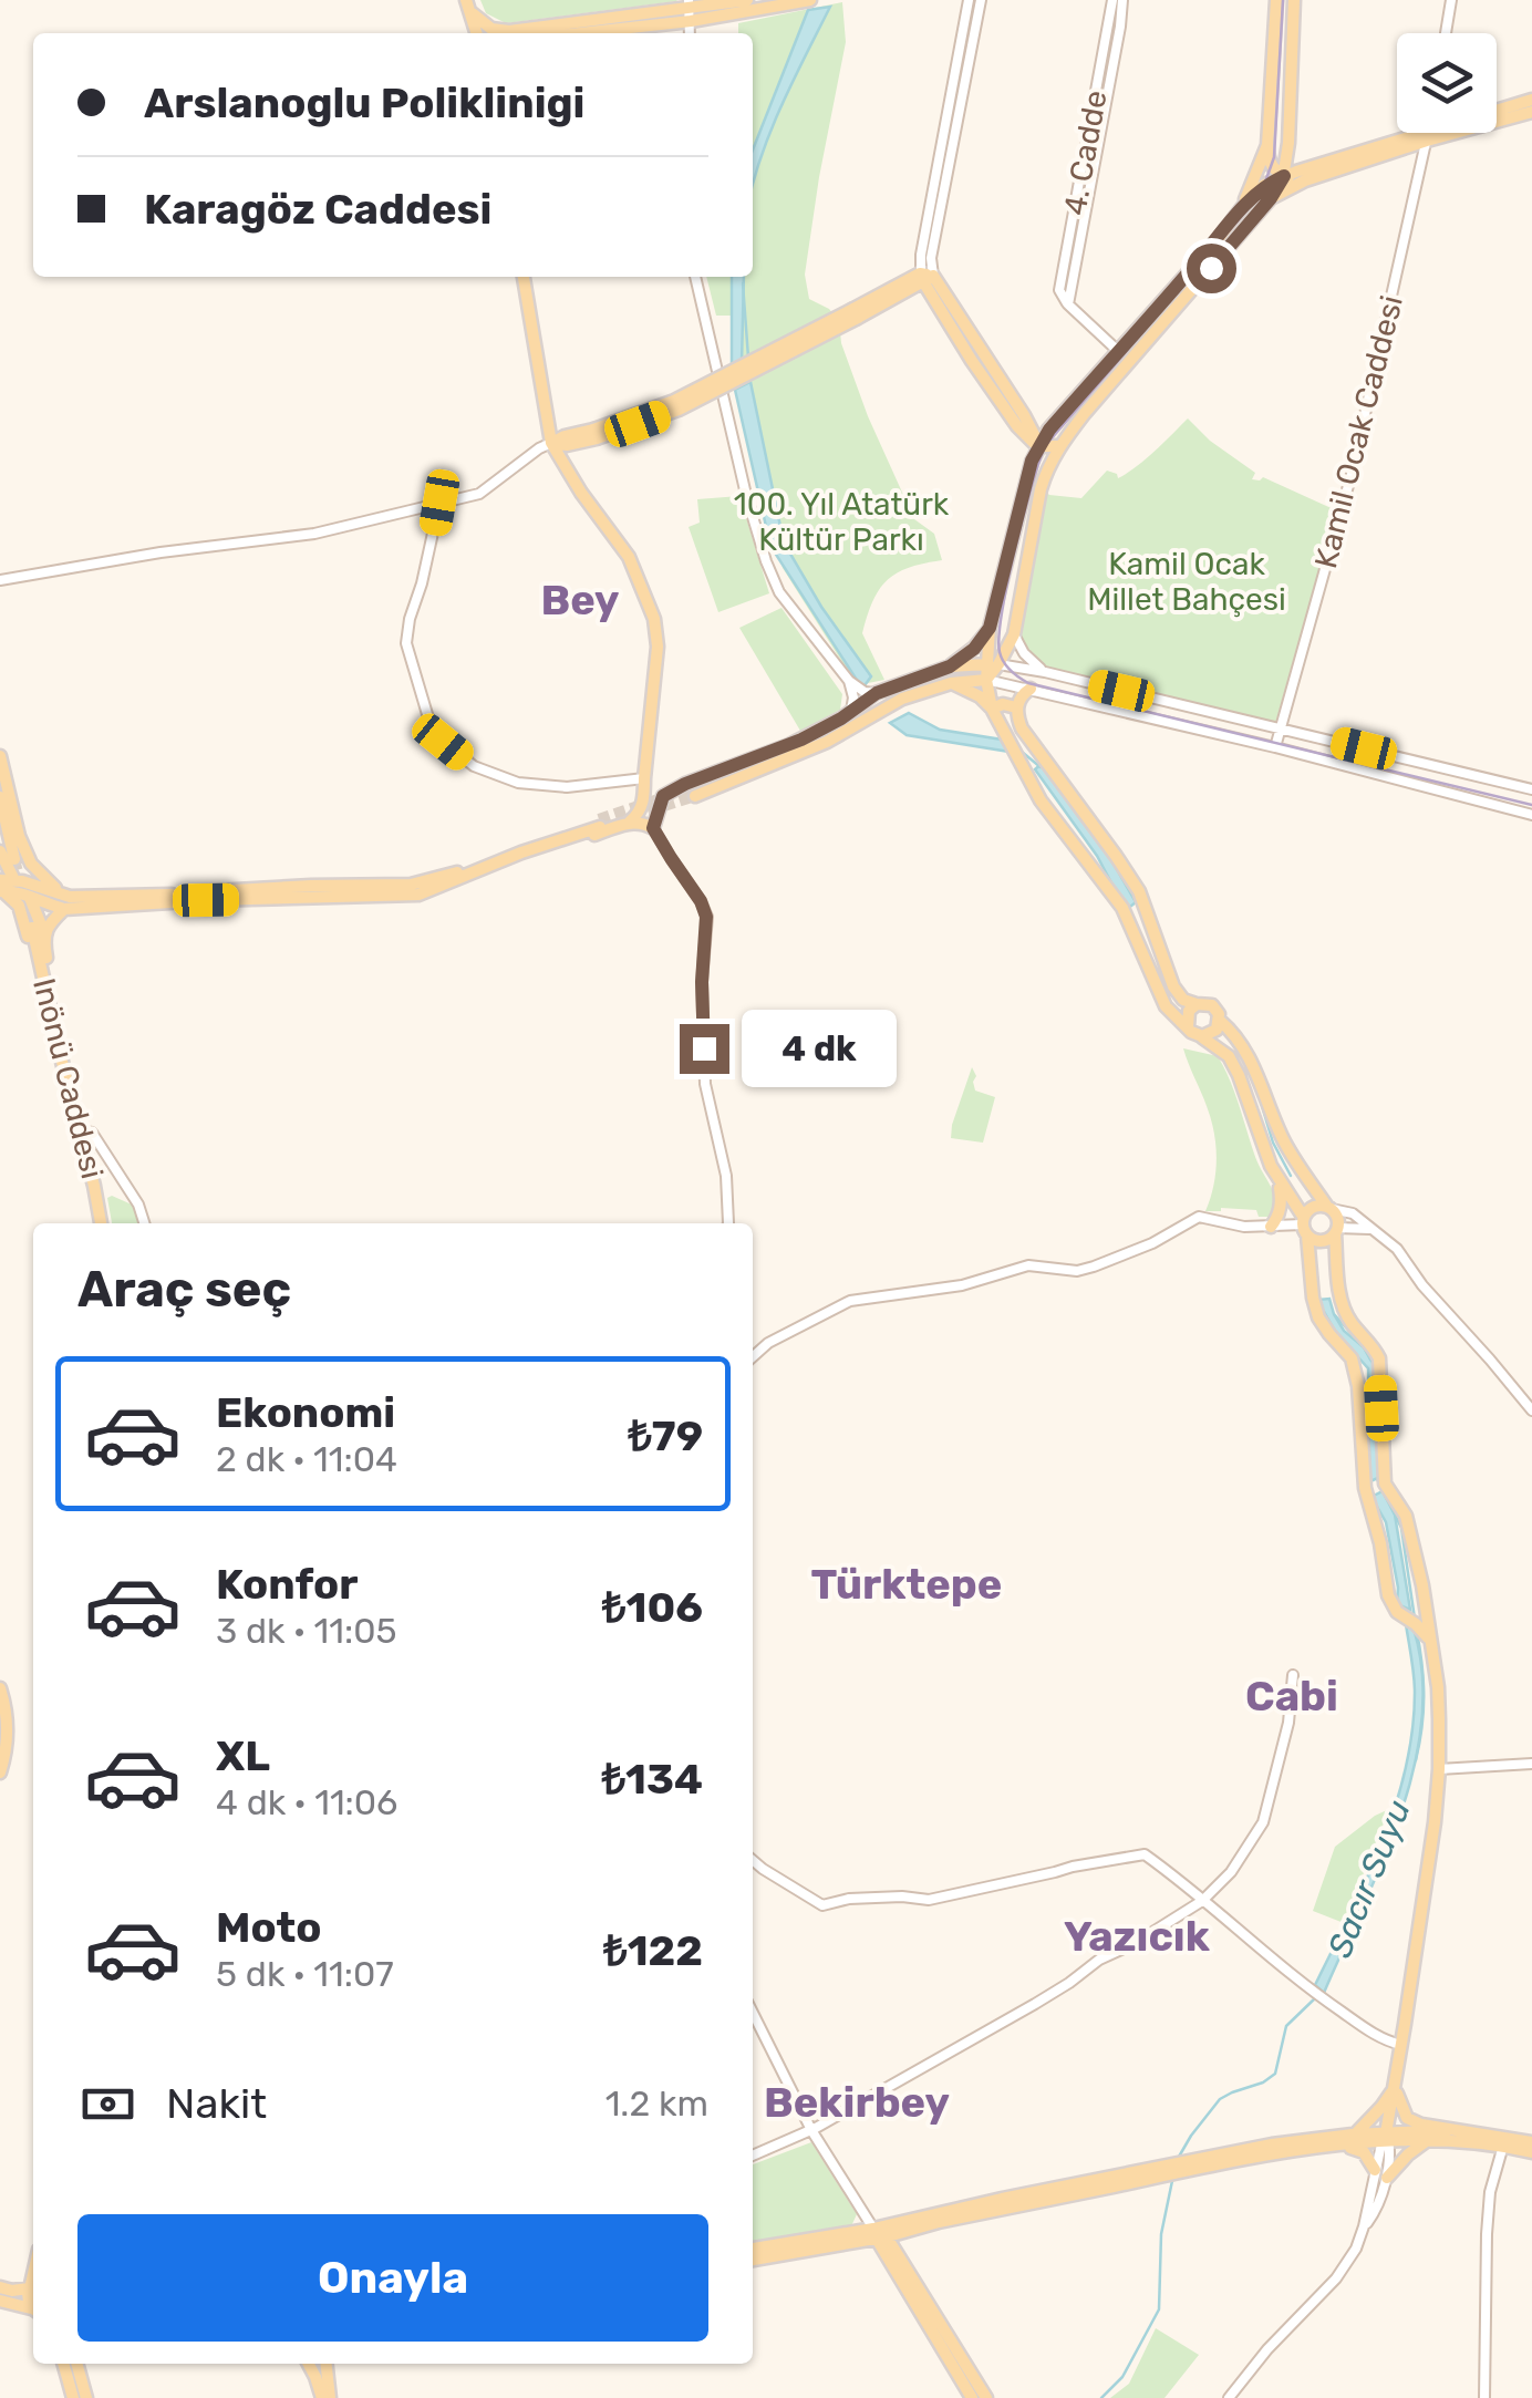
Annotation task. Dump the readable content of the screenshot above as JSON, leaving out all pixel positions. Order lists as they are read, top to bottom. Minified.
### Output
{"streets":{"main road":["Inönü Caddesi"],"street":["4. Cadde","Kamil Ocak Caddesi"]},"districts":["Bey","Türktepe","Cabi","Yazıcık","Bekirbey"],"water":["Sacır Suyu"],"parks":["100. Yıl Atatürk Kültür Parkı","Kamil Ocak Millet Bahçesi"],"page":{"banner":["Arslanoglu Poliklinigi","Karagöz Caddesi"],"bubble":"4 dk","heading":"Araç seç","list":[{"name":"Ekonomi","note":"2 dk · 11:04","value":"₺79"},{"name":"Konfor","note":"3 dk · 11:05","value":"₺106"},{"name":"XL","note":"4 dk · 11:06","value":"₺134"},{"name":"Moto","note":"5 dk · 11:07","value":"₺122"}],"pay":["Nakit","1.2 km"],"buttons":"Onayla"}}
